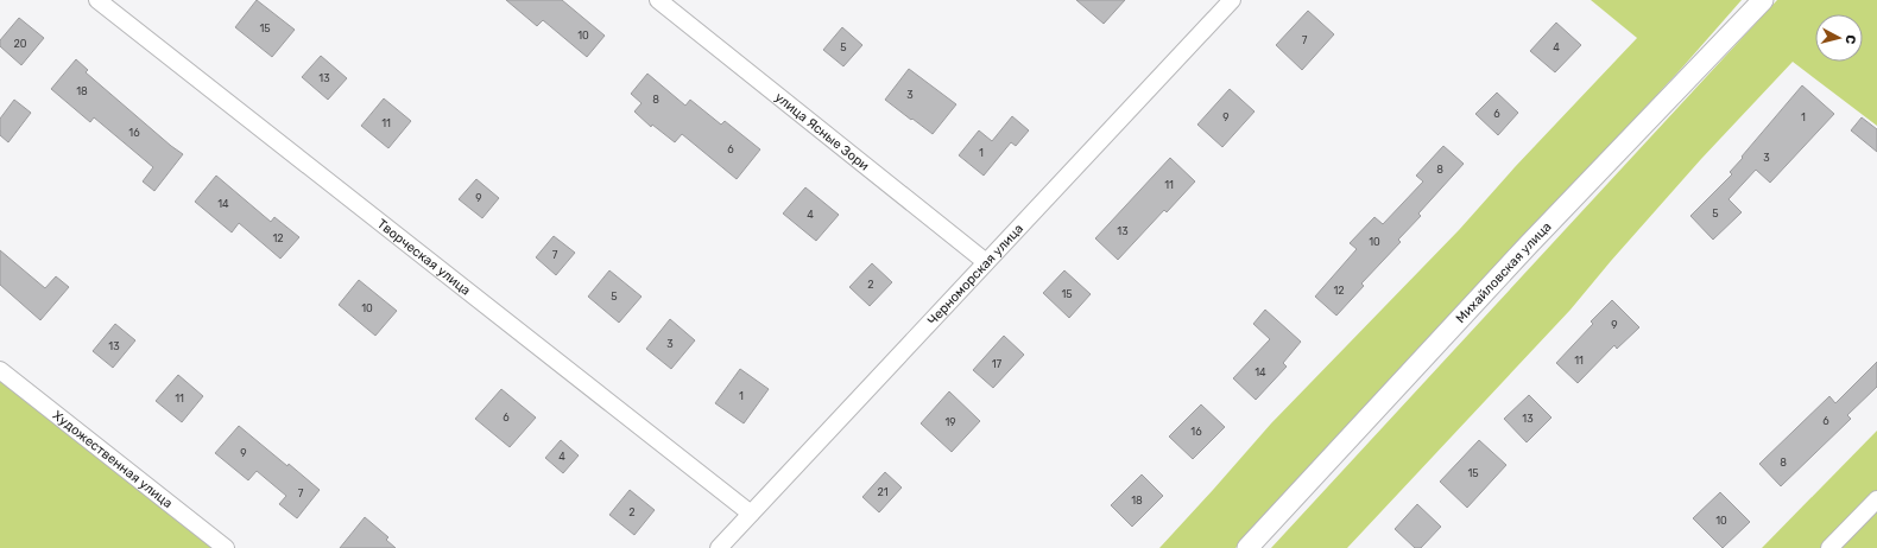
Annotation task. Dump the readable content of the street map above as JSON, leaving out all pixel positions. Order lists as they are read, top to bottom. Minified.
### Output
{"streets":{"street":["улица Ясные Зори","Творческая улица","Михайловская улица","Черноморская улица","Художественная улица"]},"crossings":[["улица Ясные Зори","Черноморская улица"],["Творческая улица","Черноморская улица"]],"house_numbers":["15","10","7","20","5","4","13","18","3","8","6","9","1","11","16","6","1","3","8","11","9","14","5","4","13","12","10","7","2","12","15","5","10","9","3","13","11","17","14","1","11","6","13","6","19","16","9","4","8","15","21","7","18","2","10"],"north":"right"}
